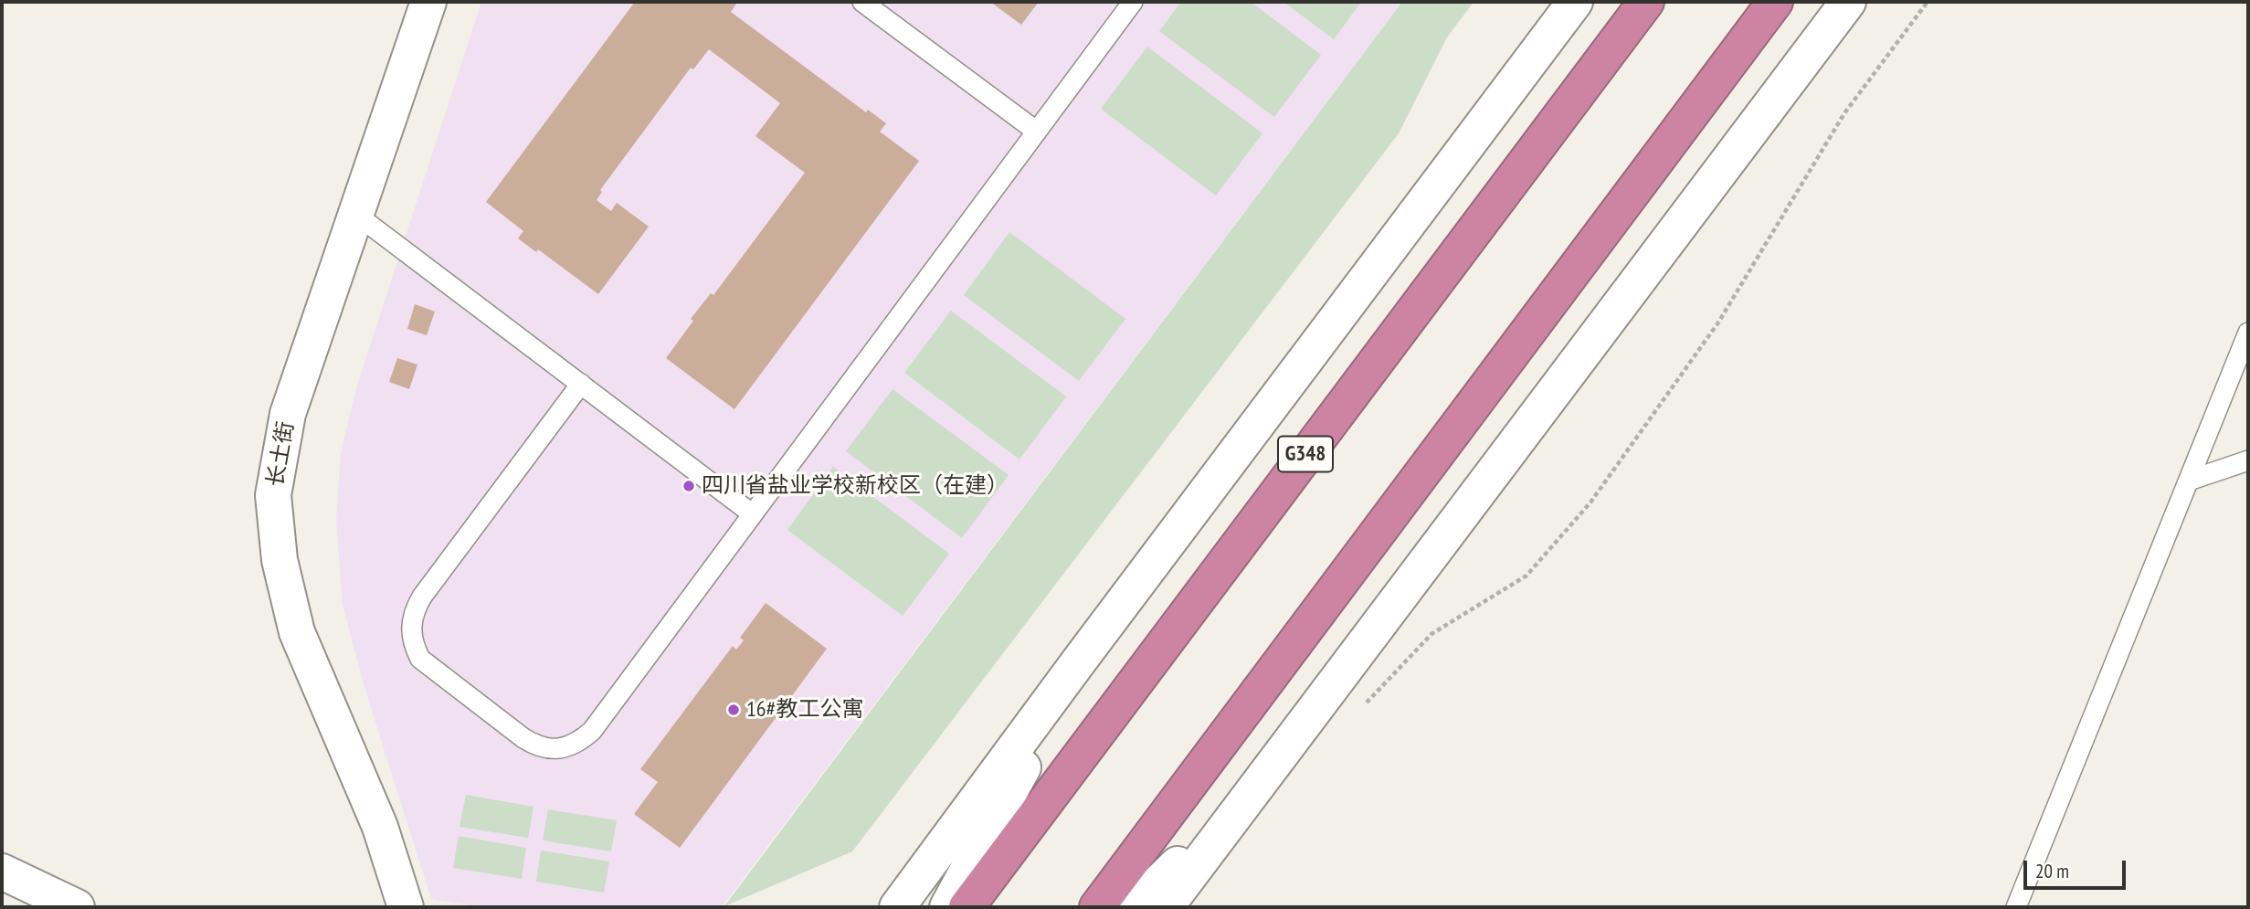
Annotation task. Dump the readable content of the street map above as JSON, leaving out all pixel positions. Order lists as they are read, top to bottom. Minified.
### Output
{"streets":{"highway":["G348"],"street":["长土街"]},"places":["四川省盐业学校新校区（在建）","16#教工公寓"],"scale_bar":"20 m"}
